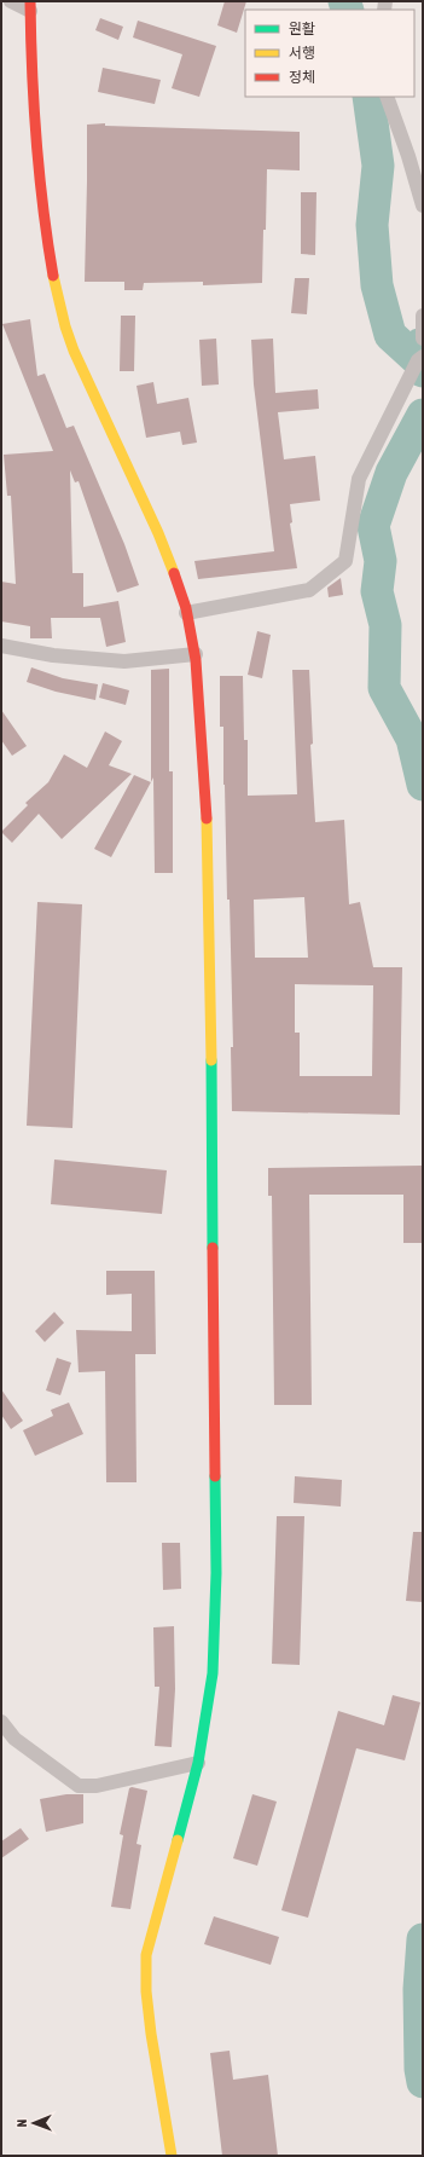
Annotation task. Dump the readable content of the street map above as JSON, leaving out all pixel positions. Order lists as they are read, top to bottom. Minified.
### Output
{"legend":["원활","서행","정체"],"north":"left"}
